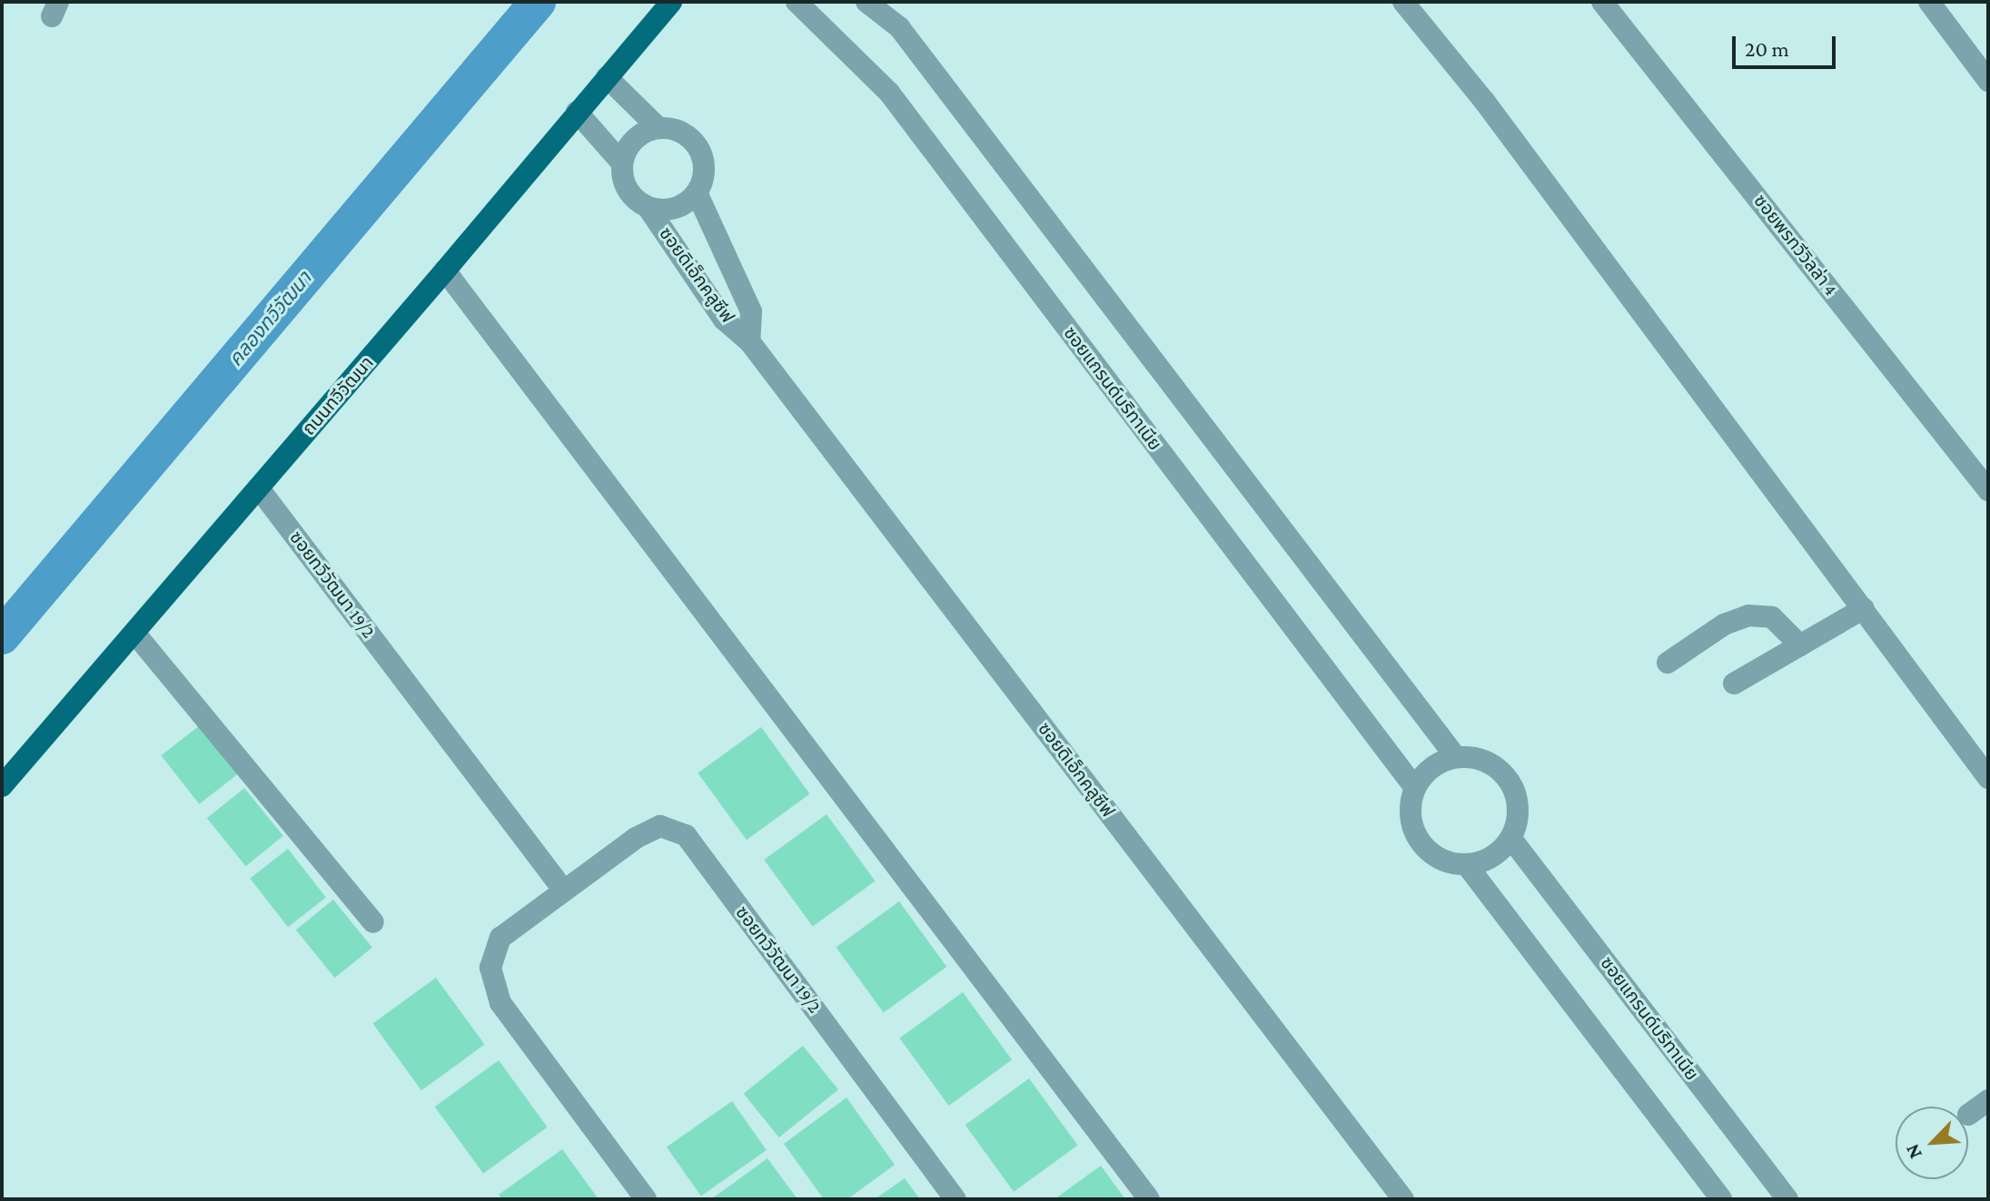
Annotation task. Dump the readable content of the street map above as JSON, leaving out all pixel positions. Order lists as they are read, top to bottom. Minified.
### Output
{"streets":{"main road":["ถนนทวีวัฒนา"],"street":["ซอยพรทวีวิลล่า 4","ซอยดิเอ็กคลูซีฟ","ซอยแกรนด์บริทาเนีย","ซอยทวีวัฒนา 19/2"]},"crossings":[["ซอยดิเอ็กคลูซีฟ","ถนนทวีวัฒนา"],["ถนนทวีวัฒนา","ซอยทวีวัฒนา 19/2"]],"water":["คลองทวีวัฒนา"],"scale_bar":"20 m","north":"bottom left"}
